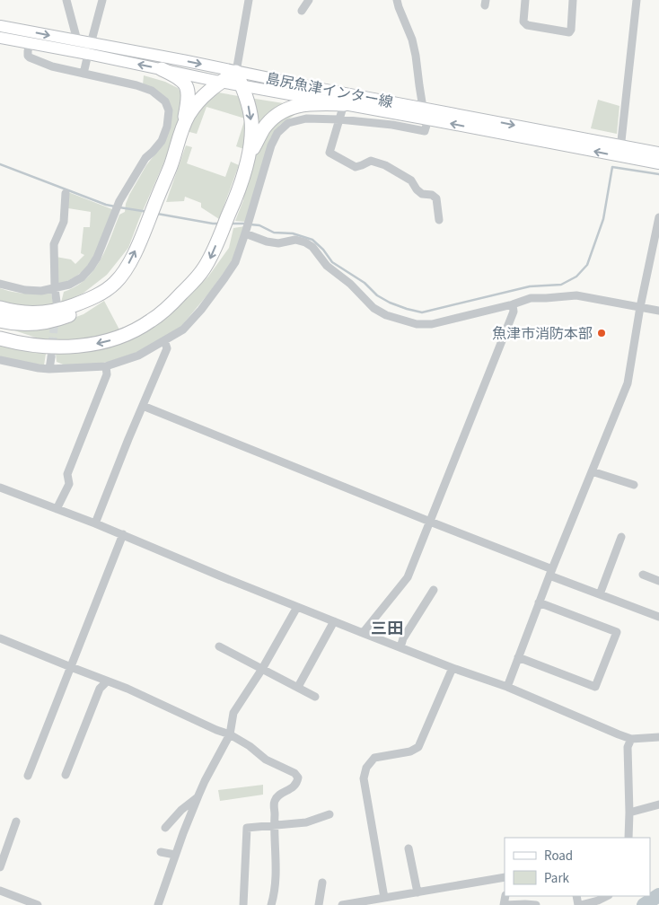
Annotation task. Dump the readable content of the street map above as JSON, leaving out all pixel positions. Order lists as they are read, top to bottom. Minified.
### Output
{"streets":{"main road":["島尻魚津インター線"]},"districts":["三田"],"places":["魚津市消防本部"],"legend":["Road","Park"]}
